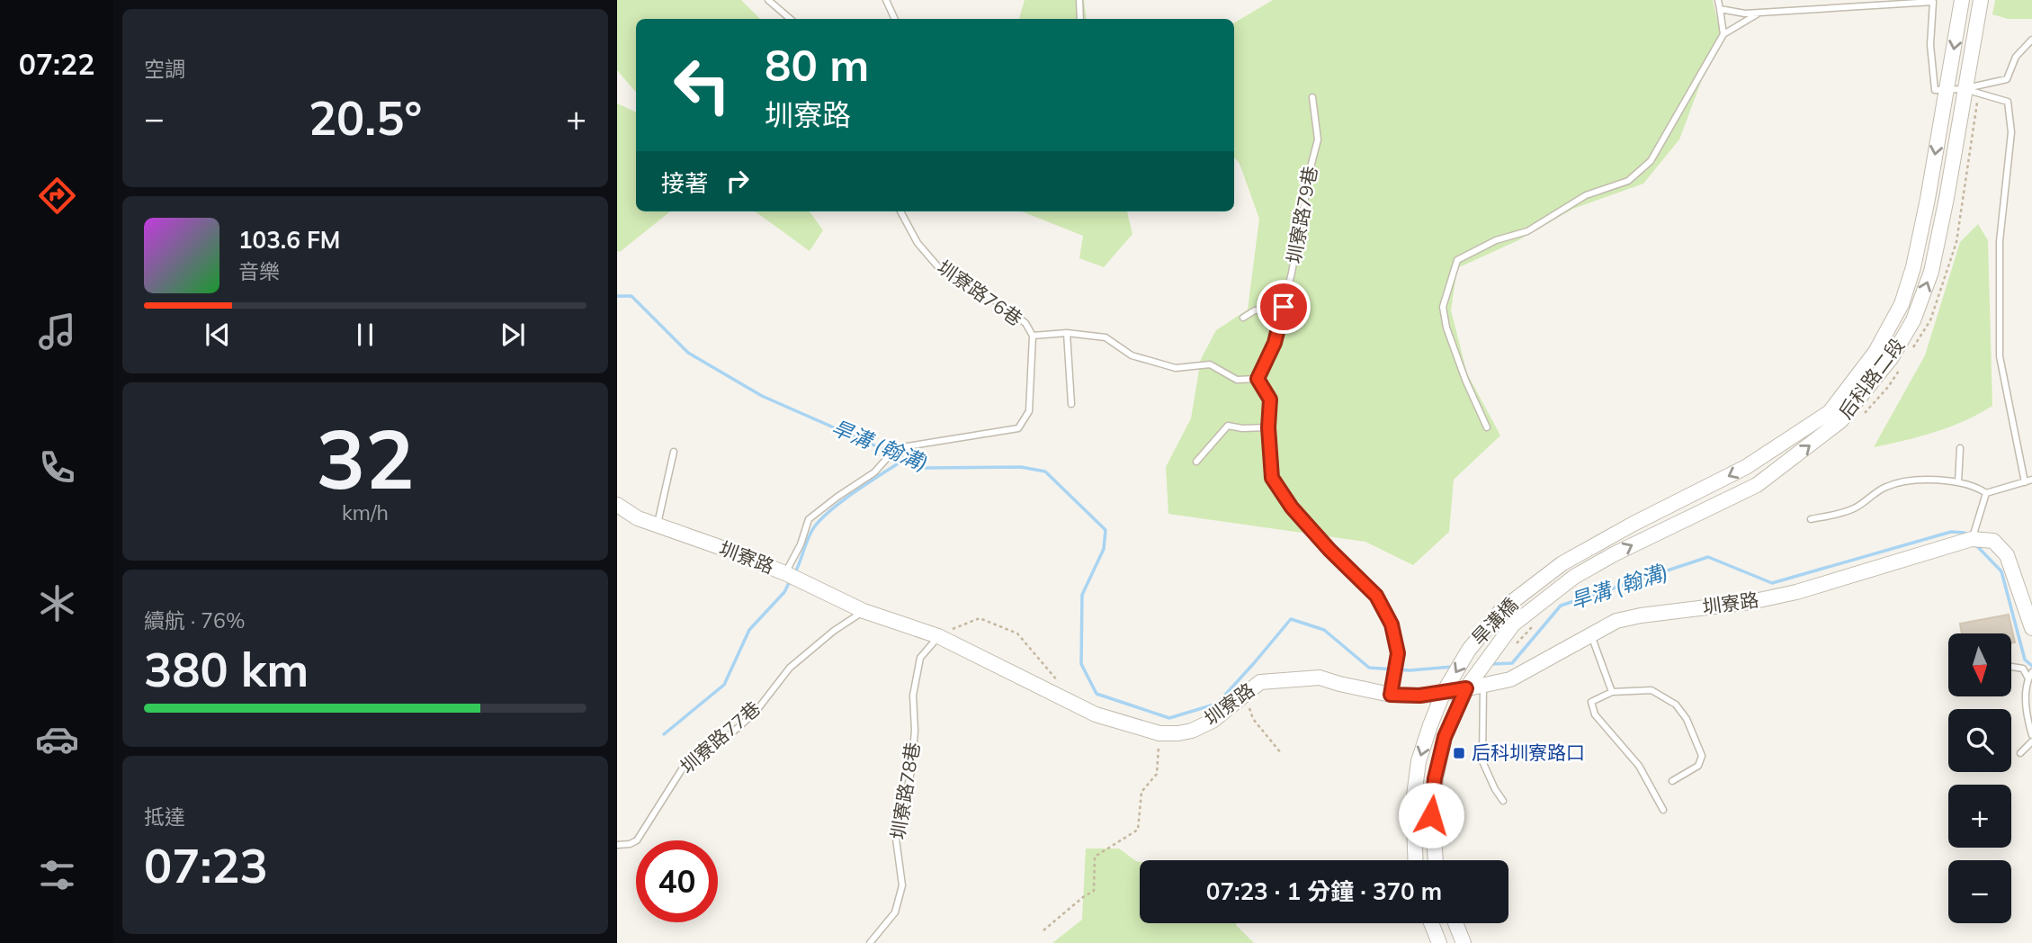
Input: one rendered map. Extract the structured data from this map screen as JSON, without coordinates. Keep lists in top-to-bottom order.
{
  "streets": {
    "street": ["后科路二段", "圳寮路", "旱溝橋"],
    "lane": [
      "圳寮路79巷",
      "圳寮路76巷",
      "圳寮路77巷",
      "圳寮路78巷"
    ]
  },
  "crossings": [
    ["圳寮路76巷", "圳寮路"],
    ["后科路二段", "旱溝橋"],
    ["圳寮路", "旱溝橋"],
    ["圳寮路", "圳寮路77巷"],
    ["圳寮路", "圳寮路78巷"]
  ],
  "water": ["旱溝 (翰溝)"],
  "places": {
    "transit": ["后科圳寮路口"]
  },
  "north": "bottom",
  "page": {
    "tabs": "07:22",
    "tile": [
      "空調",
      ["32", "km/h"],
      ["續航 · 76%", "380 km"],
      ["抵達", "07:23"]
    ],
    "turn": ["80 m", "圳寮路"],
    "heat": ["−", "20.5°", "+"],
    "then": "接著",
    "song": ["103.6 FM", "音樂"],
    "map_buttons": ["+", "−"],
    "limit": "40",
    "trip": "07:23 · 1 分鐘 · 370 m"
  }
}
